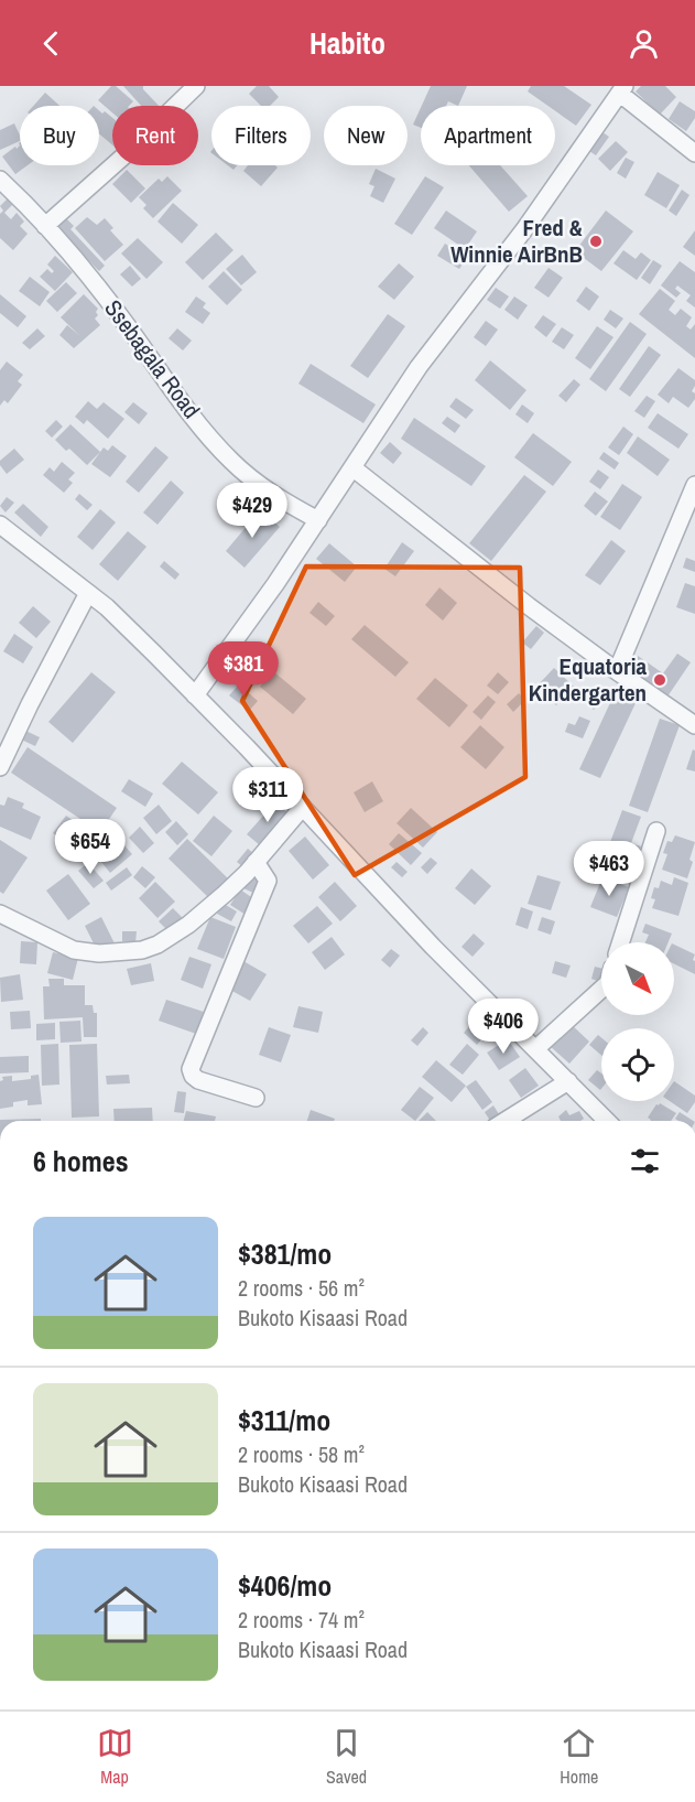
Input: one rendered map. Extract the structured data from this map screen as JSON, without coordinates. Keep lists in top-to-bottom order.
{
  "streets": {
    "street": ["Ssebagala Road"]
  },
  "places": ["Fred & Winnie AirBnB", "Equatoria Kindergarten"],
  "north": "bottom right",
  "page": {
    "header": "Habito",
    "chip": [
      "Buy",
      "Rent",
      "Filters",
      "New",
      "Apartment"
    ],
    "price": [
      "$429",
      "$381",
      "$311",
      "$654",
      "$463",
      "$406"
    ],
    "heading": "6 homes",
    "list": [
      {
        "name": "$381/mo",
        "note": "2 rooms · 56 m² · Bukoto Kisaasi Road"
      },
      {
        "name": "$311/mo",
        "note": "2 rooms · 58 m² · Bukoto Kisaasi Road"
      },
      {
        "name": "$406/mo",
        "note": "2 rooms · 74 m² · Bukoto Kisaasi Road"
      }
    ],
    "tabs": ["Map", "Saved", "Home"]
  }
}
